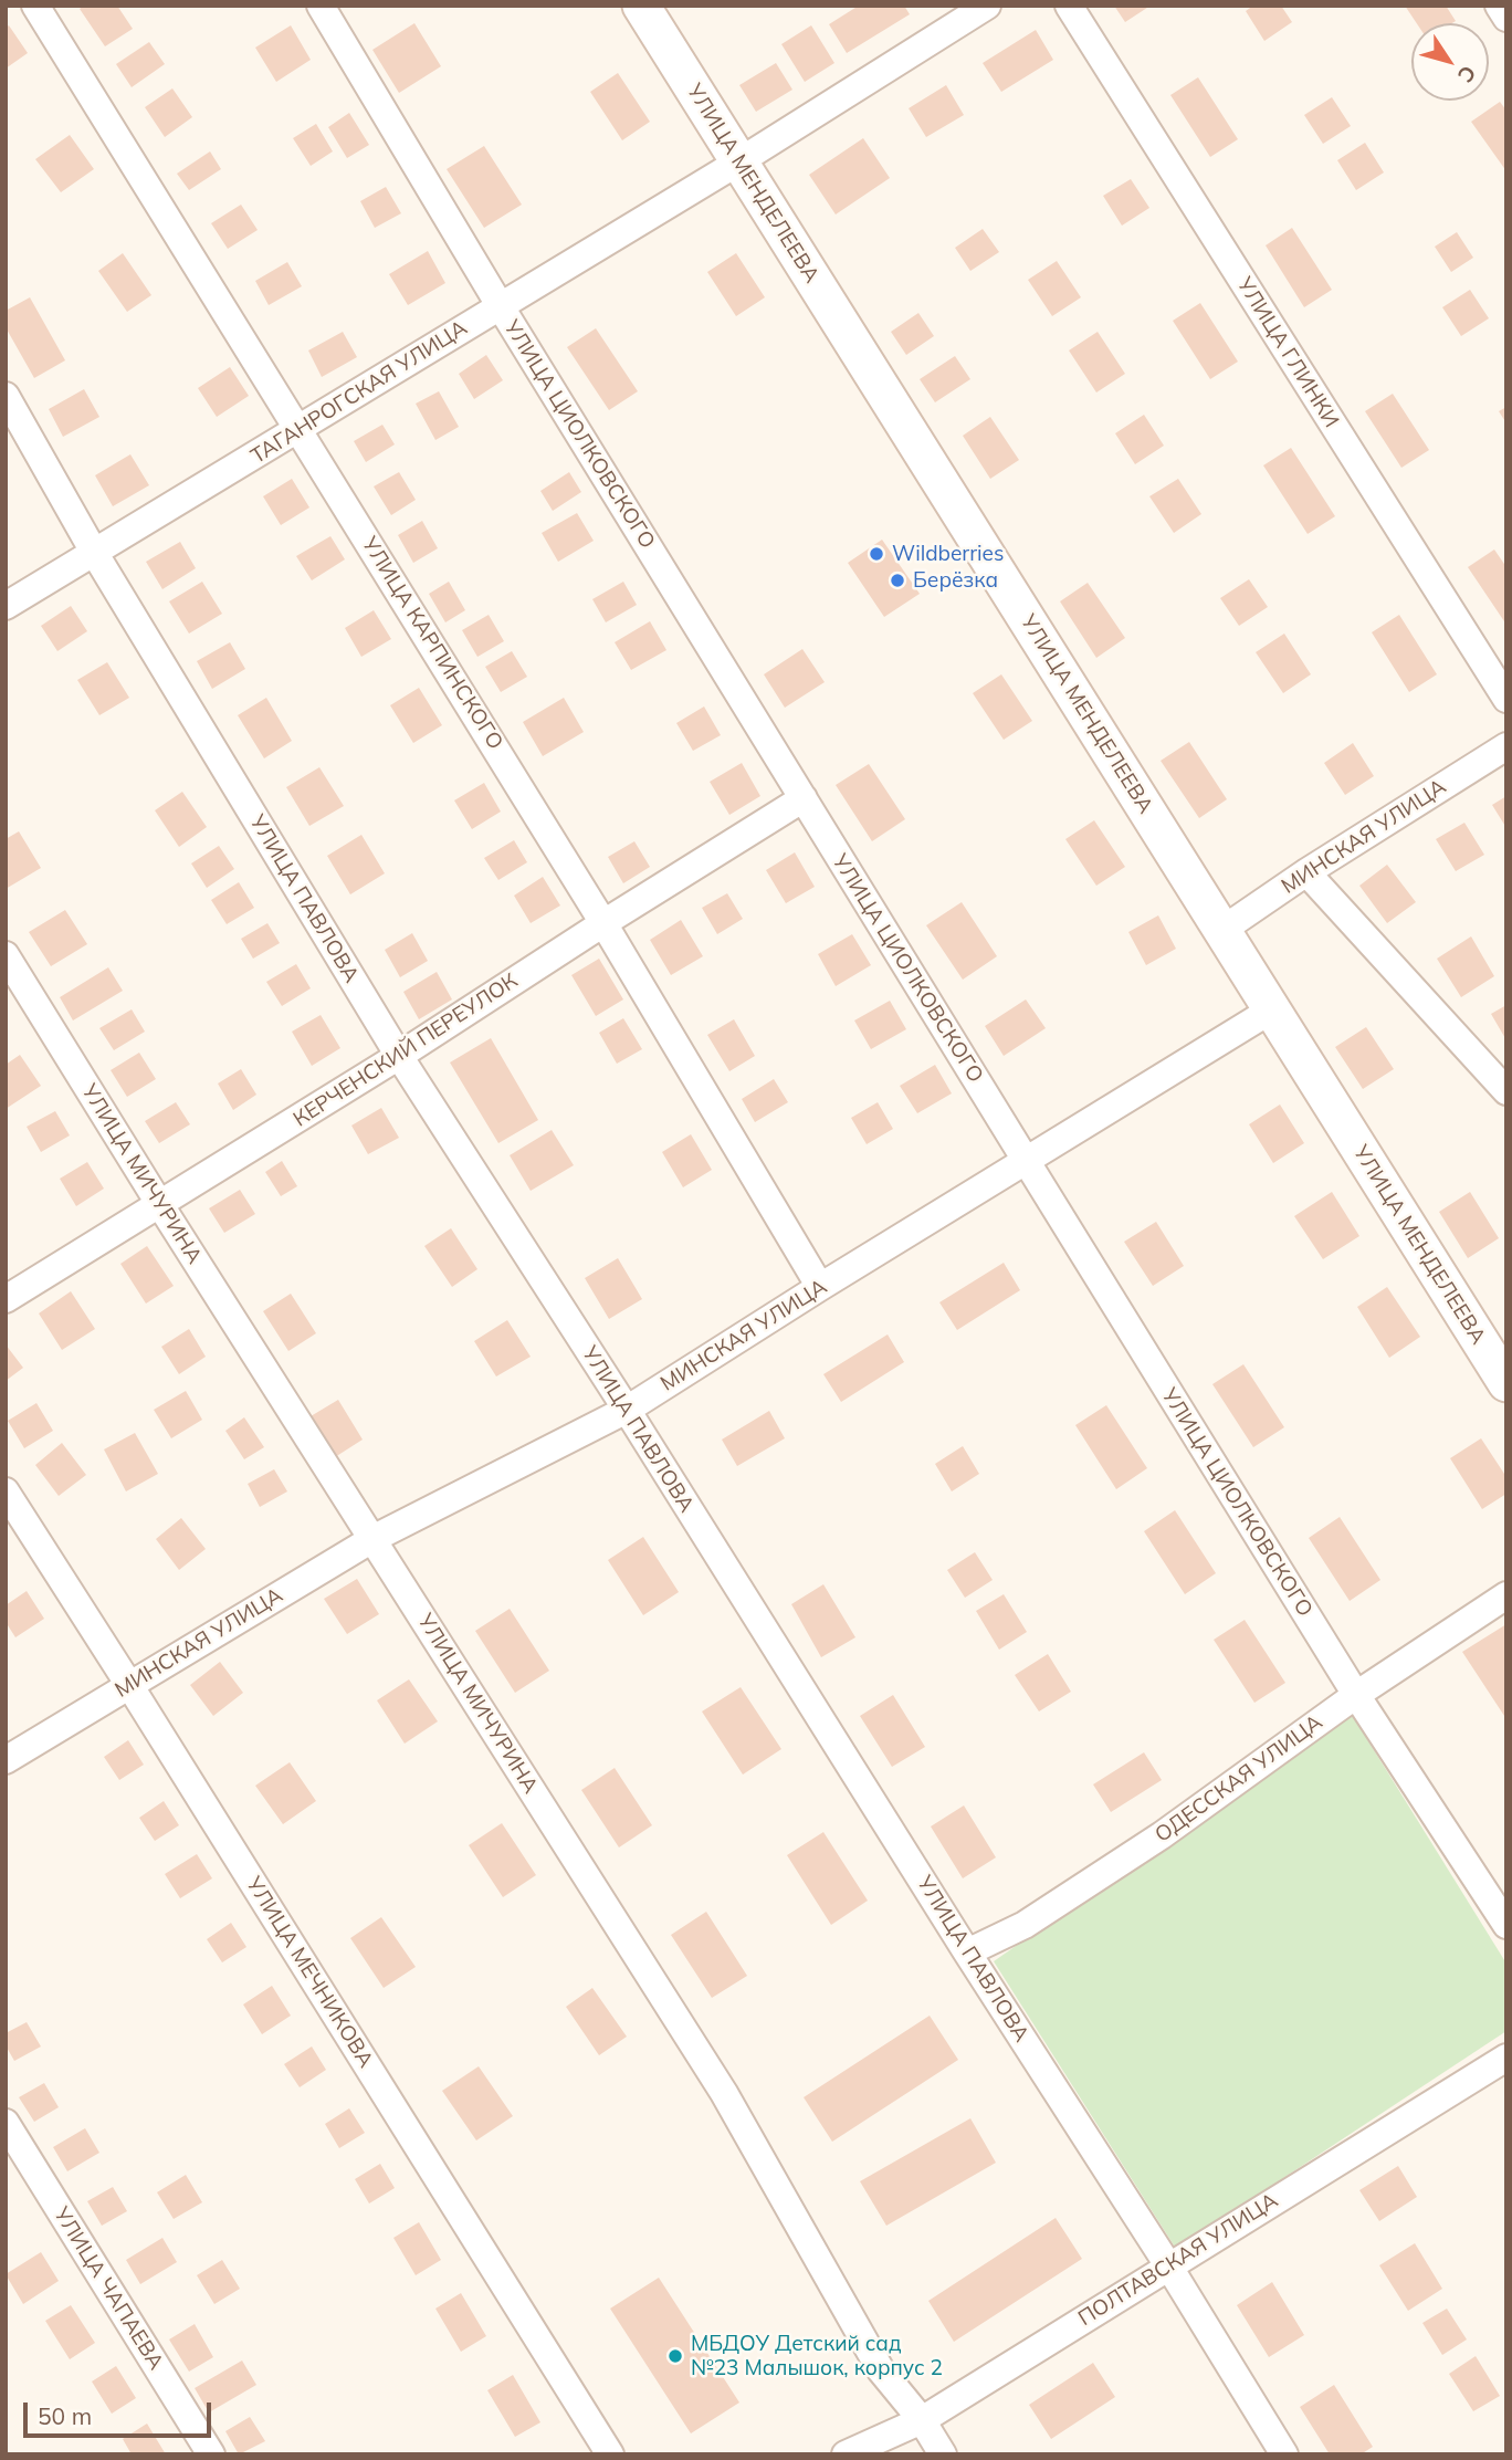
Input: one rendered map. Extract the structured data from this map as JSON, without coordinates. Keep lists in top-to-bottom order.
{
  "streets": {
    "street": [
      "УЛИЦА МЕНДЕЛЕЕВА",
      "УЛИЦА ГЛИНКИ",
      "ТАГАНРОГСКАЯ УЛИЦА",
      "УЛИЦА ЦИОЛКОВСКОГО",
      "УЛИЦА КАРПИНСКОГО",
      "МИНСКАЯ УЛИЦА",
      "УЛИЦА ПАВЛОВА",
      "КЕРЧЕНСКИЙ ПЕРЕУЛОК",
      "УЛИЦА МИЧУРИНА",
      "ОДЕССКАЯ УЛИЦА",
      "УЛИЦА МЕЧНИКОВА",
      "ПОЛТАВСКАЯ УЛИЦА",
      "УЛИЦА ЧАПАЕВА"
    ]
  },
  "crossings": [
    ["УЛИЦА МЕНДЕЛЕЕВА", "ТАГАНРОГСКАЯ УЛИЦА"],
    ["УЛИЦА МЕНДЕЛЕЕВА", "МИНСКАЯ УЛИЦА"],
    ["ТАГАНРОГСКАЯ УЛИЦА", "УЛИЦА ЦИОЛКОВСКОГО"],
    ["ТАГАНРОГСКАЯ УЛИЦА", "УЛИЦА КАРПИНСКОГО"],
    ["ТАГАНРОГСКАЯ УЛИЦА", "УЛИЦА ПАВЛОВА"],
    ["УЛИЦА ЦИОЛКОВСКОГО", "МИНСКАЯ УЛИЦА"],
    ["УЛИЦА ЦИОЛКОВСКОГО", "КЕРЧЕНСКИЙ ПЕРЕУЛОК"],
    ["УЛИЦА ЦИОЛКОВСКОГО", "ОДЕССКАЯ УЛИЦА"],
    ["УЛИЦА КАРПИНСКОГО", "МИНСКАЯ УЛИЦА"],
    ["УЛИЦА КАРПИНСКОГО", "КЕРЧЕНСКИЙ ПЕРЕУЛОК"],
    ["МИНСКАЯ УЛИЦА", "УЛИЦА ПАВЛОВА"],
    ["МИНСКАЯ УЛИЦА", "УЛИЦА МИЧУРИНА"],
    ["МИНСКАЯ УЛИЦА", "УЛИЦА МЕЧНИКОВА"],
    ["УЛИЦА ПАВЛОВА", "КЕРЧЕНСКИЙ ПЕРЕУЛОК"],
    ["УЛИЦА ПАВЛОВА", "ОДЕССКАЯ УЛИЦА"],
    ["УЛИЦА ПАВЛОВА", "ПОЛТАВСКАЯ УЛИЦА"],
    ["КЕРЧЕНСКИЙ ПЕРЕУЛОК", "УЛИЦА МИЧУРИНА"],
    ["УЛИЦА МИЧУРИНА", "ПОЛТАВСКАЯ УЛИЦА"]
  ],
  "places": ["Wildberries", "Берёзка", "МБДОУ Детский сад №23 Малышок, корпус 2"],
  "scale_bar": "50 m",
  "north": "bottom right"
}
